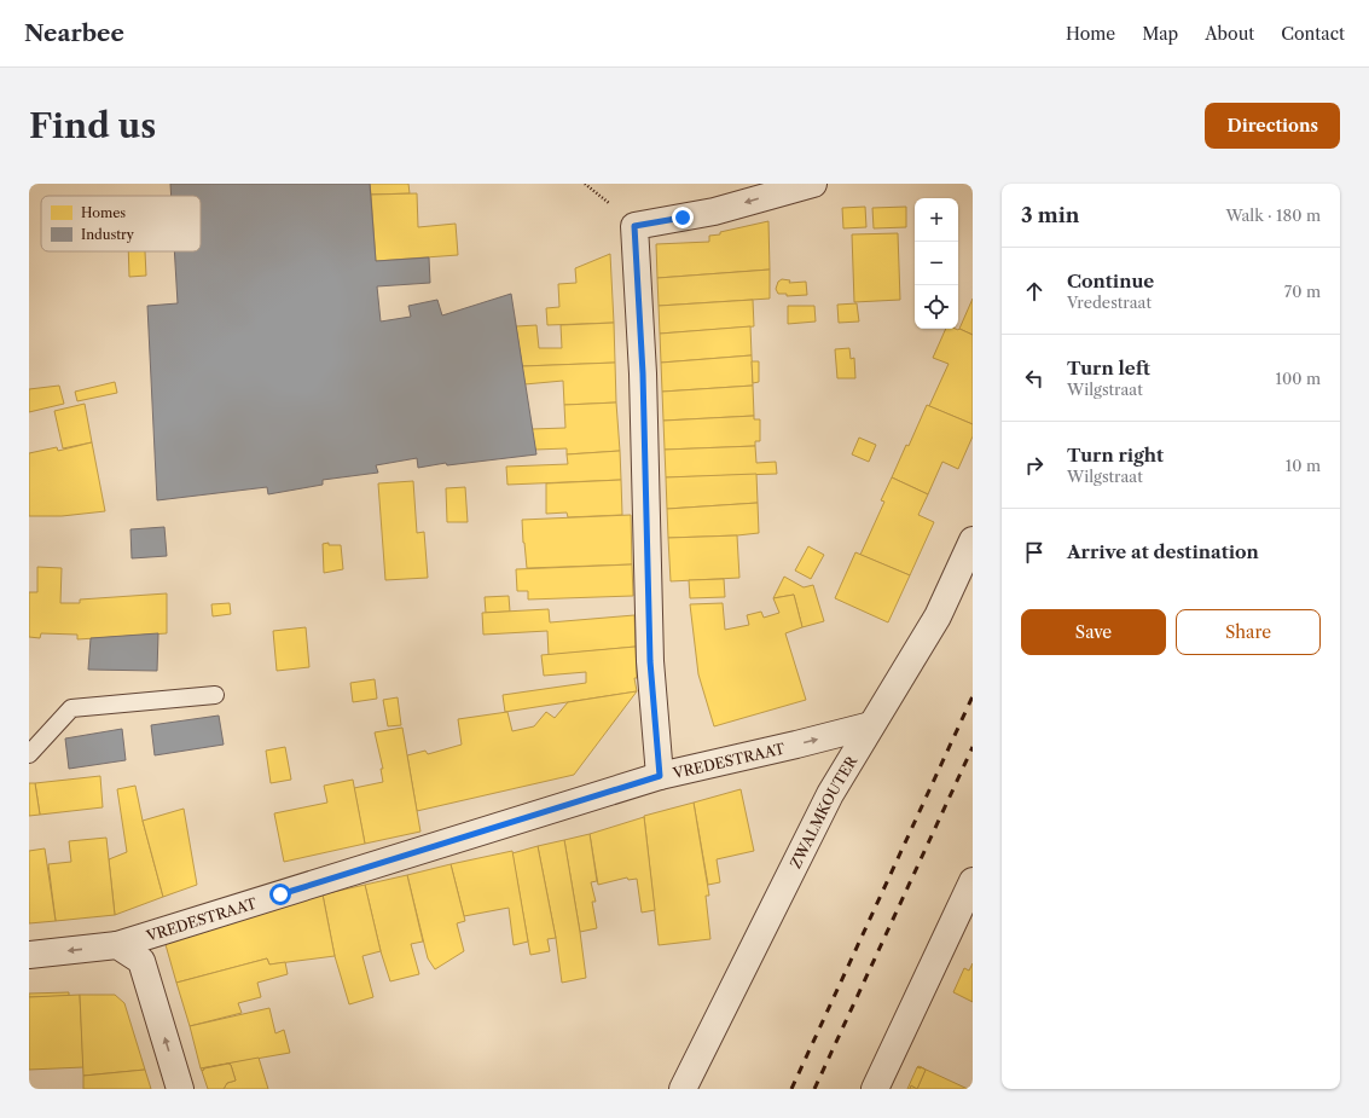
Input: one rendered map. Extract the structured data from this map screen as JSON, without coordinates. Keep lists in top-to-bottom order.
{
  "streets": {
    "street": ["VREDESTRAAT", "ZWALMKOUTER"]
  },
  "crossings": [
    ["VREDESTRAAT", "ZWALMKOUTER"]
  ],
  "legend": ["Homes", "Industry"],
  "page": {
    "header": "Nearbee",
    "nav": [
      "Home",
      "Map",
      "About",
      "Contact"
    ],
    "buttons": [
      "Directions",
      ["Save", "Share"]
    ],
    "title": "Find us",
    "heading": ["3 min", "Walk · 180 m"],
    "map_buttons": ["+", "−"],
    "list": [
      ["Continue", "Vredestraat", "70 m"],
      ["Turn left", "Wilgstraat", "100 m"],
      ["Turn right", "Wilgstraat", "10 m"],
      "Arrive at destination"
    ]
  }
}
